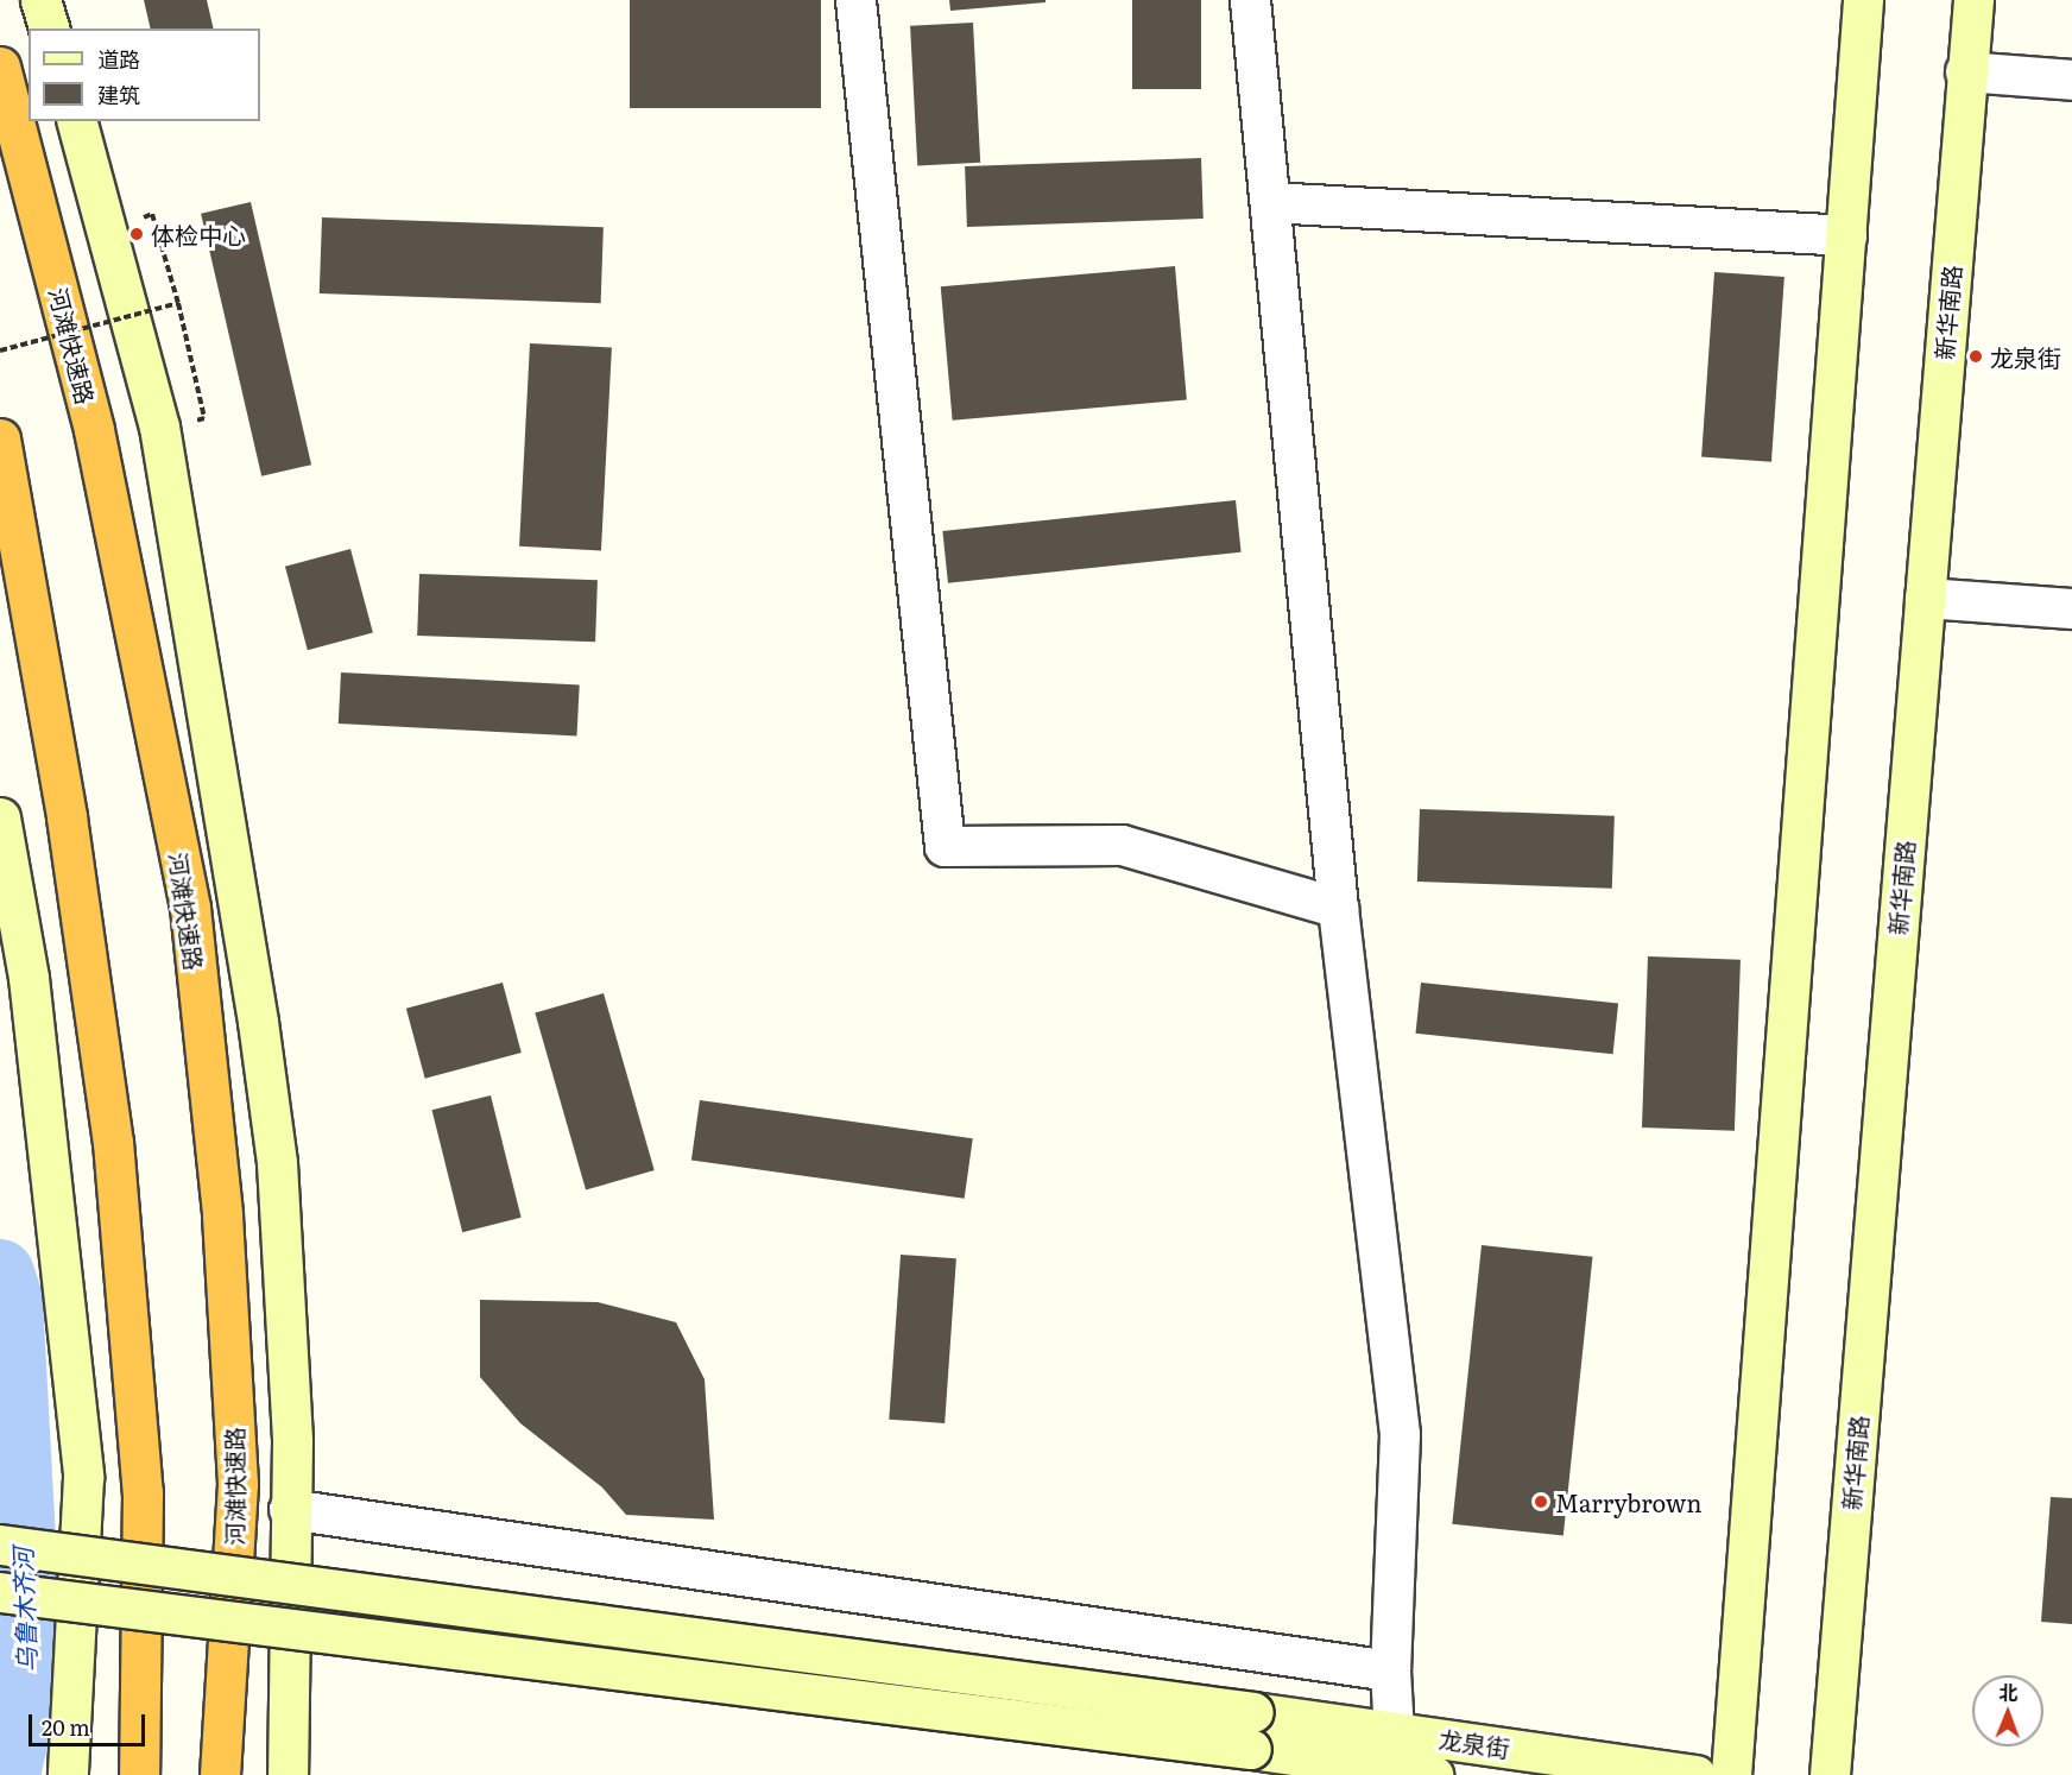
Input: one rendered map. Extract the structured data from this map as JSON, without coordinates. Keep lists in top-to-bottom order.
{
  "streets": {
    "highway": ["河滩快速路"],
    "street": ["新华南路", "龙泉街"]
  },
  "water": ["乌鲁木齐河"],
  "places": ["体检中心", "龙泉街", "Marrybrown"],
  "legend": ["道路", "建筑"],
  "scale_bar": "20 m",
  "north": "top"
}
